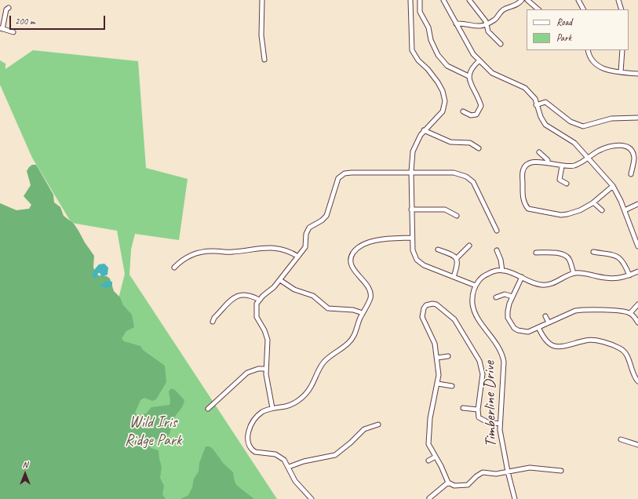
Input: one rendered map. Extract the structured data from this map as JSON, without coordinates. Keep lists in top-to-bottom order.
{
  "streets": {
    "street": ["Timberline Drive"]
  },
  "parks": ["Wild Iris Ridge Park"],
  "legend": ["Road", "Park"],
  "scale_bar": "200 m",
  "north": "top"
}
